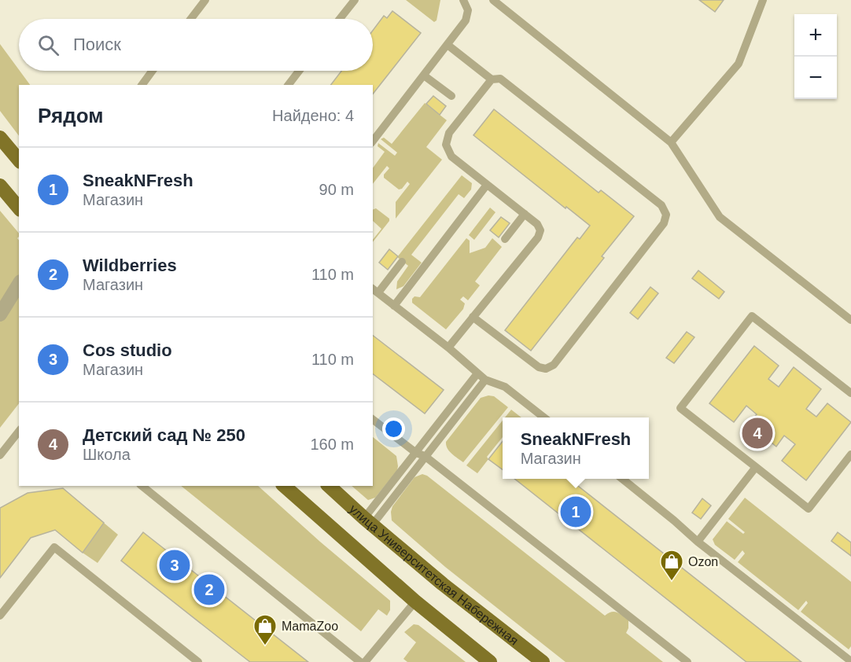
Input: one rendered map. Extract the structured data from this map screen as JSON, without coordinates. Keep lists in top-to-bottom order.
{
  "streets": {
    "main road": ["улица Университетская Набережная"]
  },
  "places": {
    "shop": ["Ozon", "MamaZoo"]
  },
  "page": {
    "map_buttons": ["+", "−"],
    "search": "Поиск",
    "heading": ["Рядом", "Найдено: 4"],
    "list": [
      {
        "mark": "1",
        "name": "SneakNFresh",
        "note": "Магазин",
        "value": "90 m"
      },
      {
        "mark": "2",
        "name": "Wildberries",
        "note": "Магазин",
        "value": "110 m"
      },
      {
        "mark": "3",
        "name": "Cos studio",
        "note": "Магазин",
        "value": "110 m"
      },
      {
        "mark": "4",
        "name": "Детский сад № 250",
        "note": "Школа",
        "value": "160 m"
      }
    ],
    "pins": [
      "4",
      "1",
      "3",
      "2"
    ],
    "popup": ["SneakNFresh", "Магазин"]
  }
}
